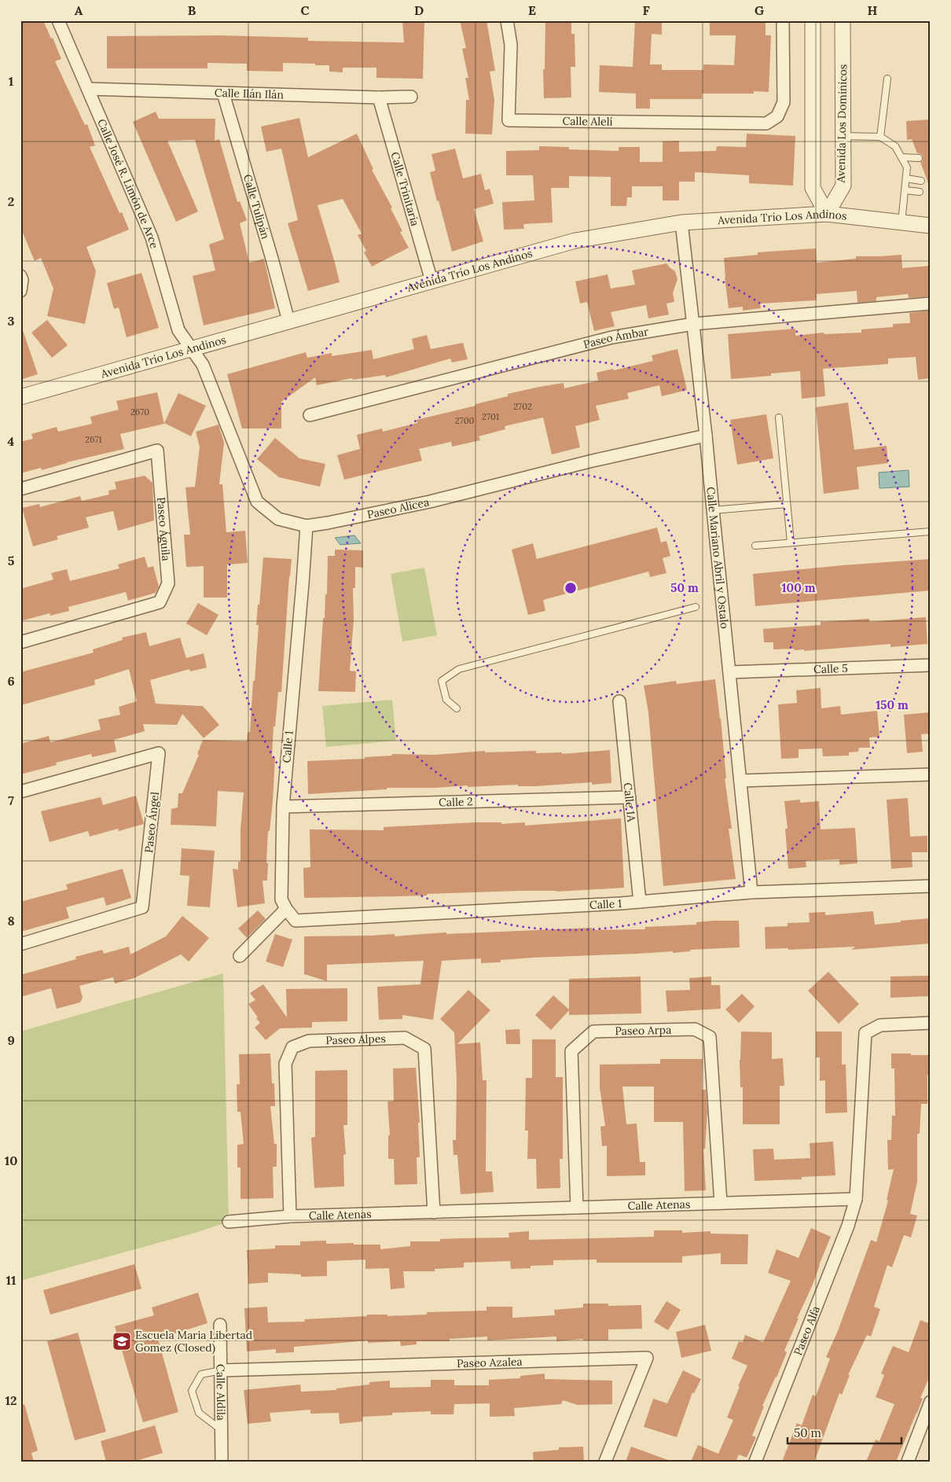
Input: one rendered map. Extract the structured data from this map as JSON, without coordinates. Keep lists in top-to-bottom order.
{
  "streets": {
    "street": [
      "Calle Ilán Ilán",
      "Calle Alelí",
      "Avenida Los Dominicos",
      "Calle José R. Limón de Arce",
      "Calle Trinitaria",
      "Calle Tulipán",
      "Avenida Trío Los Andinos",
      "Paseo Ámbar",
      "Paseo Alicea",
      "Paseo Águila",
      "Calle Mariano Abril y Ostalo",
      "Calle 5",
      "Calle 1",
      "Calle 1A",
      "Calle 2",
      "Paseo Ángel",
      "Paseo Arpa",
      "Paseo Alpes",
      "Calle Atenas",
      "Paseo Alfa",
      "Paseo Azalea",
      "Calle Aldila"
    ]
  },
  "crossings": [
    ["Calle Ilán Ilán", "Calle José R. Limón de Arce"],
    ["Calle Ilán Ilán", "Calle Trinitaria"],
    ["Calle Ilán Ilán", "Calle Tulipán"],
    ["Avenida Los Dominicos", "Avenida Trío Los Andinos"],
    ["Calle José R. Limón de Arce", "Avenida Trío Los Andinos"],
    ["Calle José R. Limón de Arce", "Paseo Alicea"],
    ["Calle Trinitaria", "Avenida Trío Los Andinos"],
    ["Calle Tulipán", "Avenida Trío Los Andinos"],
    ["Avenida Trío Los Andinos", "Paseo Alicea"],
    ["Avenida Trío Los Andinos", "Calle Mariano Abril y Ostalo"],
    ["Paseo Ámbar", "Calle Mariano Abril y Ostalo"],
    ["Paseo Alicea", "Calle Mariano Abril y Ostalo"],
    ["Paseo Alicea", "Calle 1"],
    ["Calle Mariano Abril y Ostalo", "Calle 5"],
    ["Calle Mariano Abril y Ostalo", "Calle 1"],
    ["Calle 1", "Calle 1A"],
    ["Calle 1", "Calle 2"],
    ["Calle 1A", "Calle 2"],
    ["Paseo Arpa", "Calle Atenas"],
    ["Paseo Alpes", "Calle Atenas"],
    ["Calle Atenas", "Paseo Alfa"],
    ["Paseo Azalea", "Calle Aldila"]
  ],
  "places": {
    "school or university": ["Escuela Maria Libertad Gomez (Closed)"]
  },
  "house_numbers": [
    "2702",
    "2670",
    "2701",
    "2700",
    "2671"
  ],
  "scale_bar": "50 m",
  "grid": {
    "columns": [
      "A",
      "B",
      "C",
      "D",
      "E",
      "F",
      "G",
      "H"
    ],
    "rows": [
      "1",
      "2",
      "3",
      "4",
      "5",
      "6",
      "7",
      "8",
      "9",
      "10",
      "11",
      "12"
    ]
  },
  "rings": ["50 m", "100 m", "150 m"]
}
